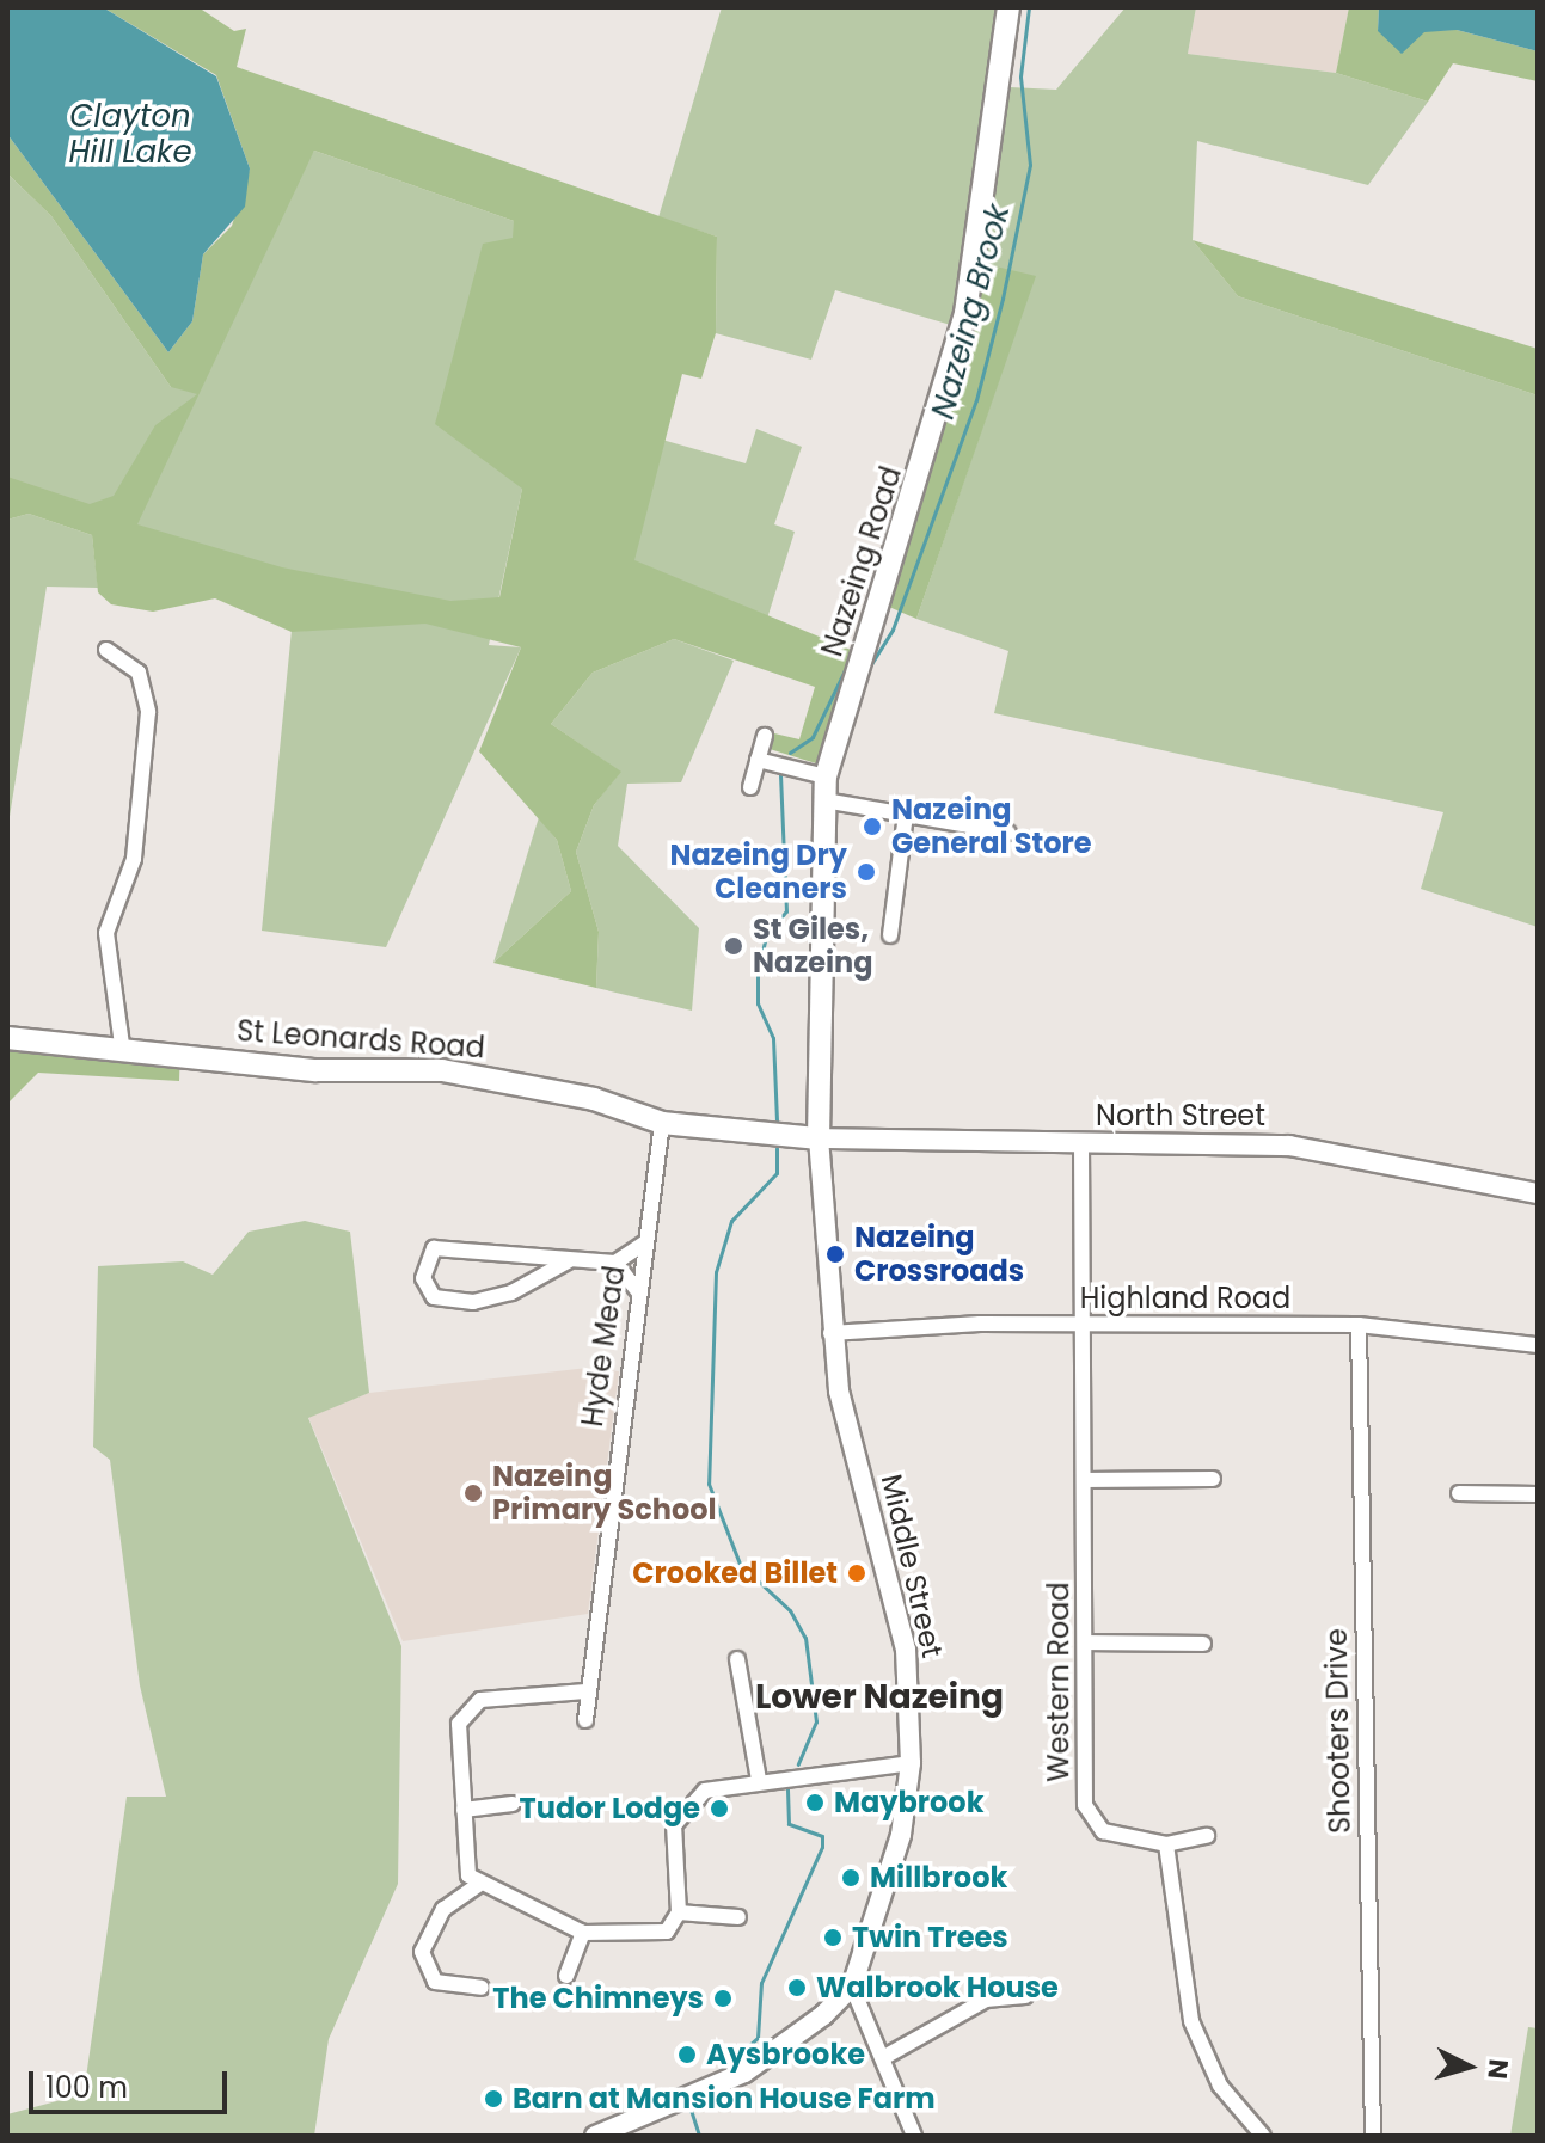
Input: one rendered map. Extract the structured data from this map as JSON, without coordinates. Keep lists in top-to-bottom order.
{
  "streets": {
    "main road": ["Nazeing Road", "St Leonards Road"],
    "street": [
      "North Street",
      "Highland Road",
      "Hyde Mead",
      "Middle Street",
      "Western Road",
      "Shooters Drive"
    ]
  },
  "crossings": [
    ["Nazeing Road", "St Leonards Road"],
    ["Nazeing Road", "North Street"],
    ["Nazeing Road", "Middle Street"],
    ["St Leonards Road", "North Street"],
    ["St Leonards Road", "Hyde Mead"],
    ["St Leonards Road", "Middle Street"],
    ["North Street", "Middle Street"],
    ["North Street", "Western Road"],
    ["Highland Road", "Middle Street"],
    ["Highland Road", "Western Road"],
    ["Highland Road", "Shooters Drive"]
  ],
  "districts": ["Lower Nazeing"],
  "water": ["Clayton Hill Lake", "Nazeing Brook"],
  "places": [
    "Nazeing General Store",
    "Nazeing Dry Cleaners",
    "St Giles, Nazeing",
    "Nazeing Crossroads",
    "Nazeing Primary School",
    "Crooked Billet",
    "Maybrook",
    "Tudor Lodge",
    "Millbrook",
    "Twin Trees",
    "Walbrook House",
    "The Chimneys",
    "Aysbrooke",
    "Barn at Mansion House Farm"
  ],
  "scale_bar": "100 m",
  "north": "right"
}
